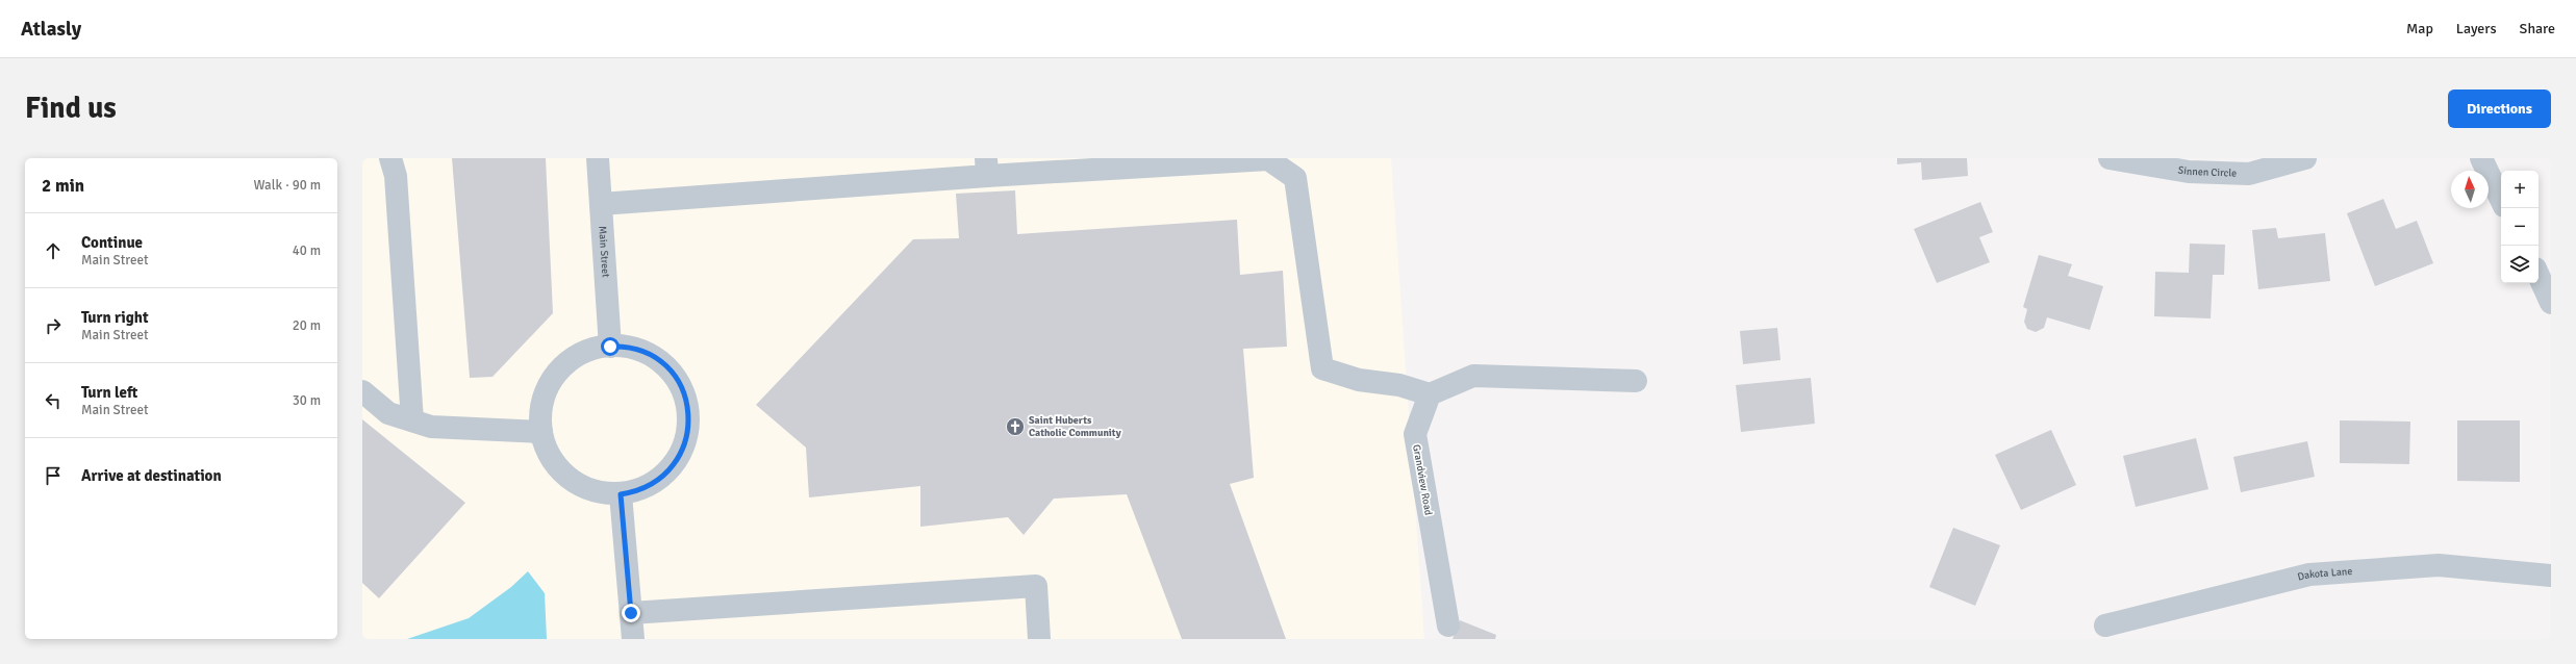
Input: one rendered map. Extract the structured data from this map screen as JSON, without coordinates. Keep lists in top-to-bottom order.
{
  "streets": {
    "street": [
      "Sinnen Circle",
      "Main Street",
      "Grandview Road",
      "Dakota Lane"
    ]
  },
  "places": {
    "church": ["Saint Huberts Catholic Community"]
  },
  "north": "top",
  "page": {
    "header": "Atlasly",
    "nav": ["Map", "Layers", "Share"],
    "buttons": "Directions",
    "title": "Find us",
    "heading": ["2 min", "Walk · 90 m"],
    "map_buttons": ["+", "−"],
    "list": [
      ["Continue", "Main Street", "40 m"],
      ["Turn right", "Main Street", "20 m"],
      ["Turn left", "Main Street", "30 m"],
      "Arrive at destination"
    ]
  }
}
